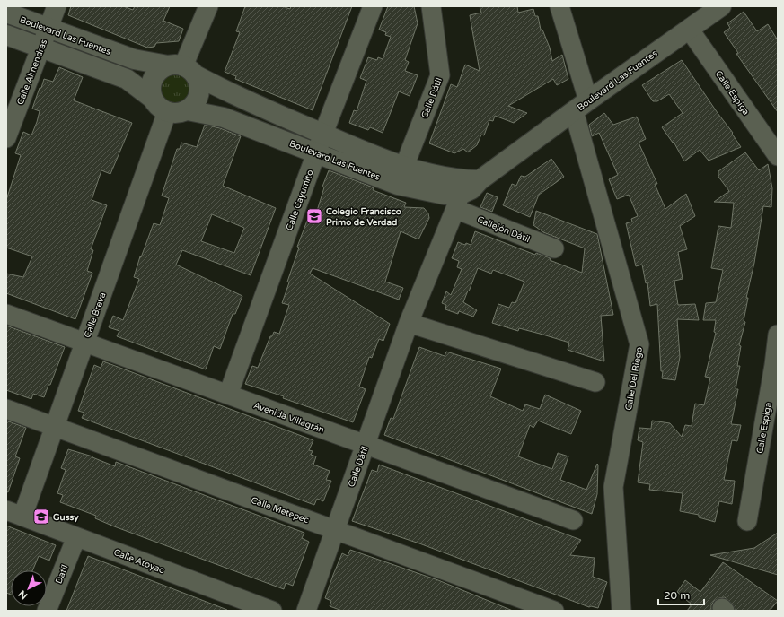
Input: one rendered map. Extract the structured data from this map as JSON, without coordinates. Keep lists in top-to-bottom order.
{
  "streets": {
    "street": [
      "Boulevard Las Fuentes",
      "Calle Almendras",
      "Calle Espiga",
      "Calle Dátil",
      "Calle Cayumito",
      "Callejón Dátil",
      "Calle Breva",
      "Calle Del Riego",
      "Avenida Villagrán",
      "Calle Metepec",
      "Calle Atoyac",
      "Datíl"
    ]
  },
  "crossings": [
    ["Boulevard Las Fuentes", "Calle Almendras"],
    ["Boulevard Las Fuentes", "Calle Espiga"],
    ["Boulevard Las Fuentes", "Calle Dátil"],
    ["Boulevard Las Fuentes", "Calle Cayumito"],
    ["Boulevard Las Fuentes", "Callejón Dátil"],
    ["Boulevard Las Fuentes", "Calle Breva"],
    ["Boulevard Las Fuentes", "Calle Del Riego"],
    ["Calle Dátil", "Callejón Dátil"],
    ["Calle Dátil", "Avenida Villagrán"],
    ["Calle Dátil", "Calle Metepec"],
    ["Calle Cayumito", "Avenida Villagrán"],
    ["Calle Breva", "Avenida Villagrán"],
    ["Calle Breva", "Calle Metepec"],
    ["Calle Breva", "Calle Atoyac"],
    ["Calle Atoyac", "Datíl"]
  ],
  "places": {
    "school or university": ["Colegio Francisco Primo de Verdad", "Gussy"]
  },
  "scale_bar": "20 m",
  "north": "bottom left"
}
